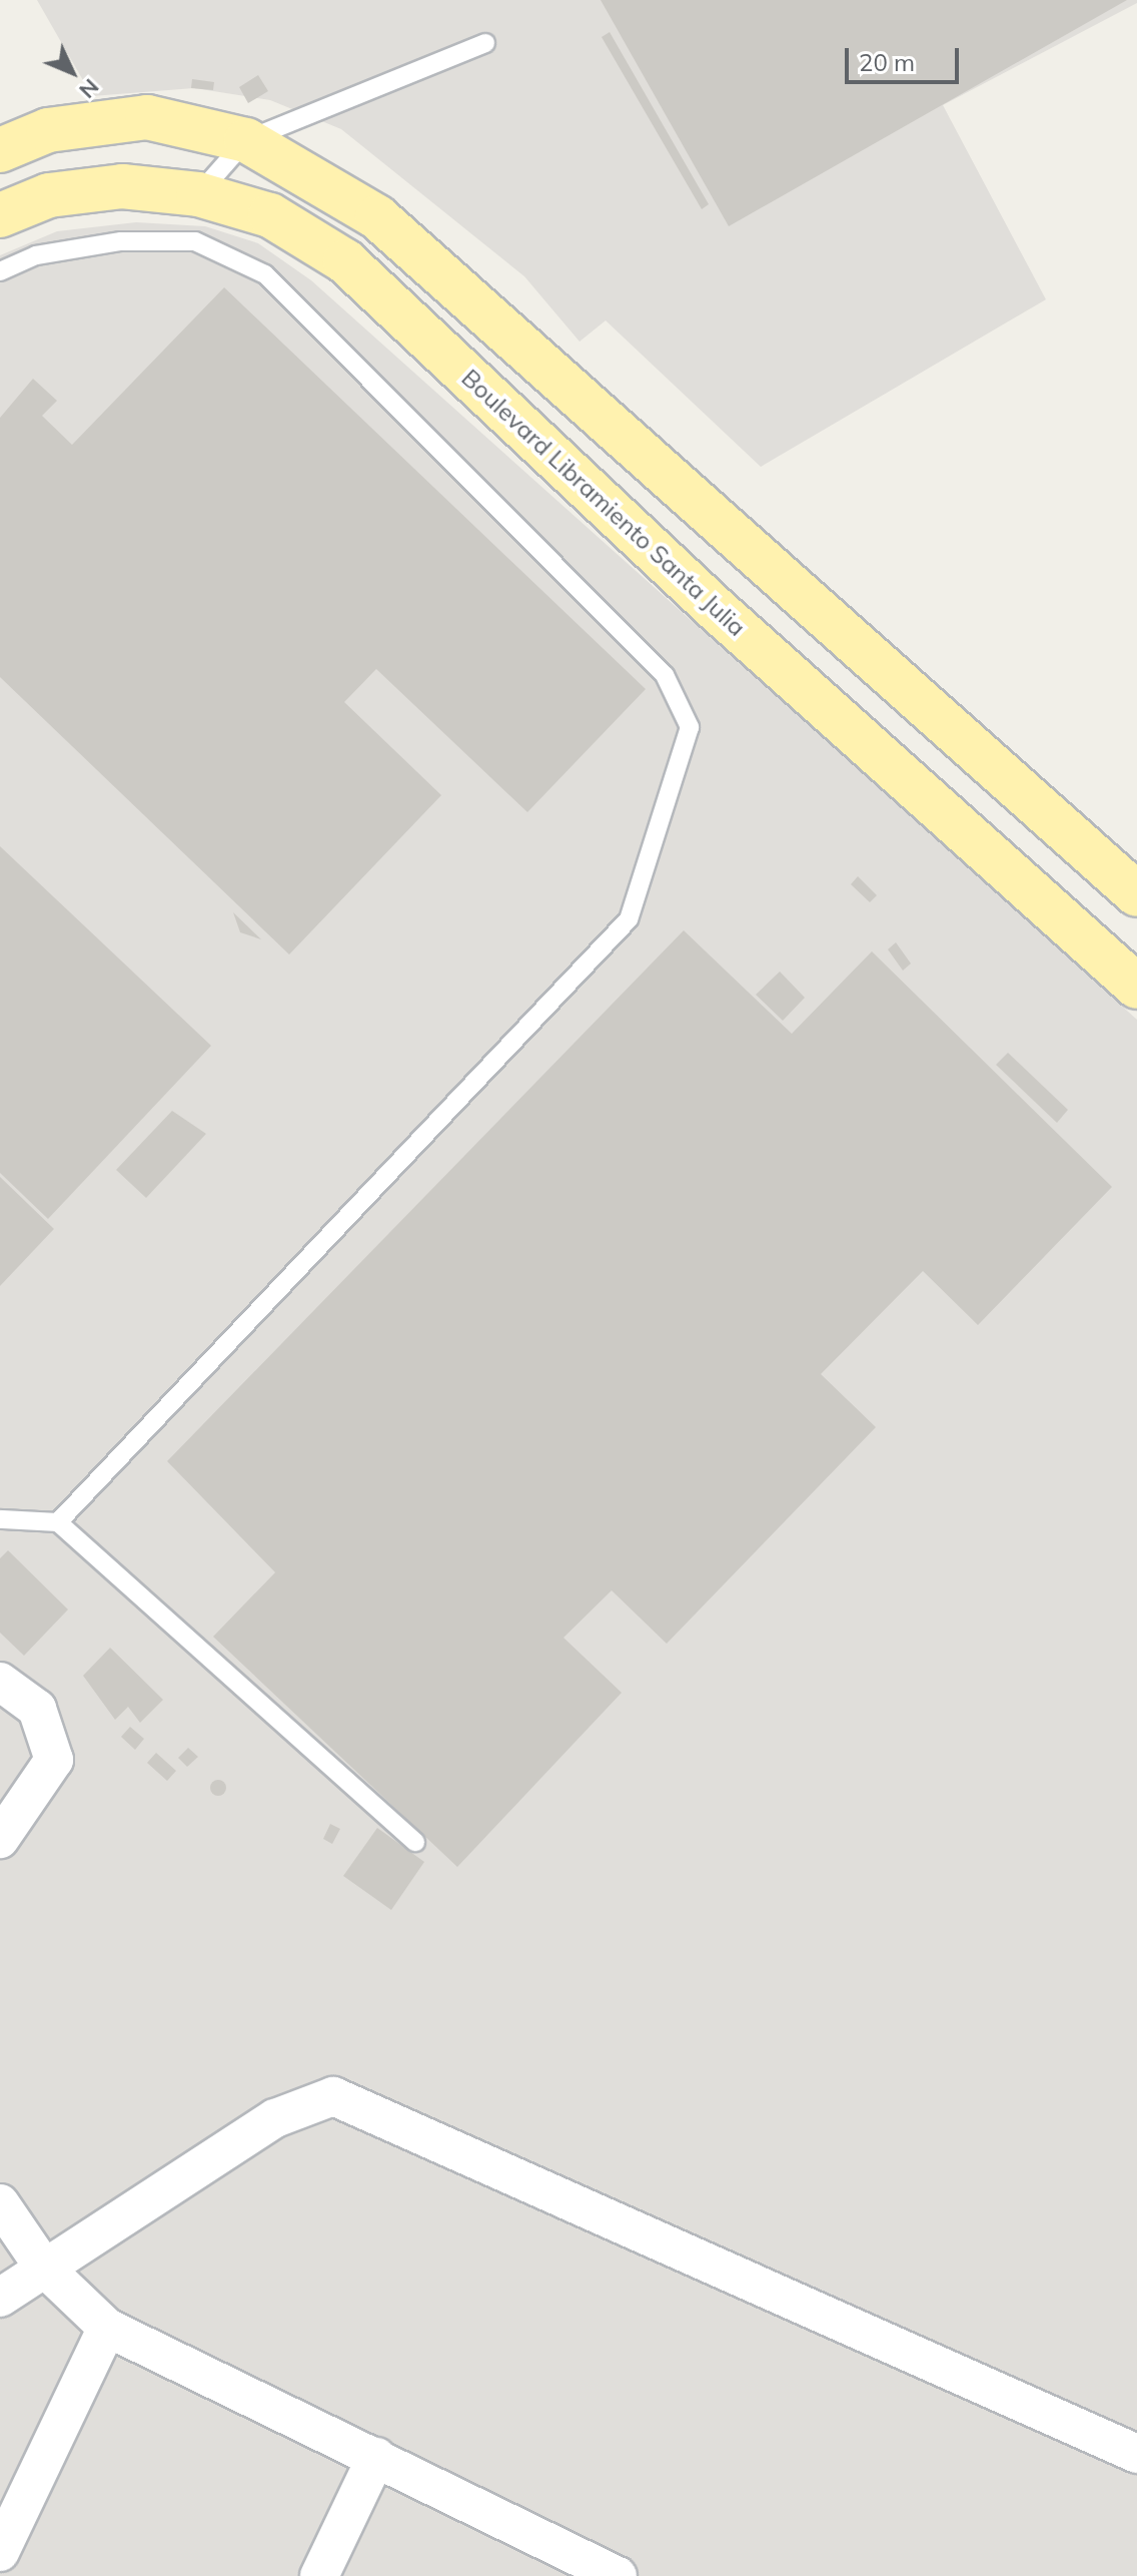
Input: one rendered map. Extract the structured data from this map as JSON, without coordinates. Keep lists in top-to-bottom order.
{
  "streets": {
    "main road": ["Boulevard Libramiento Santa Julia"]
  },
  "scale_bar": "20 m",
  "north": "bottom right"
}
